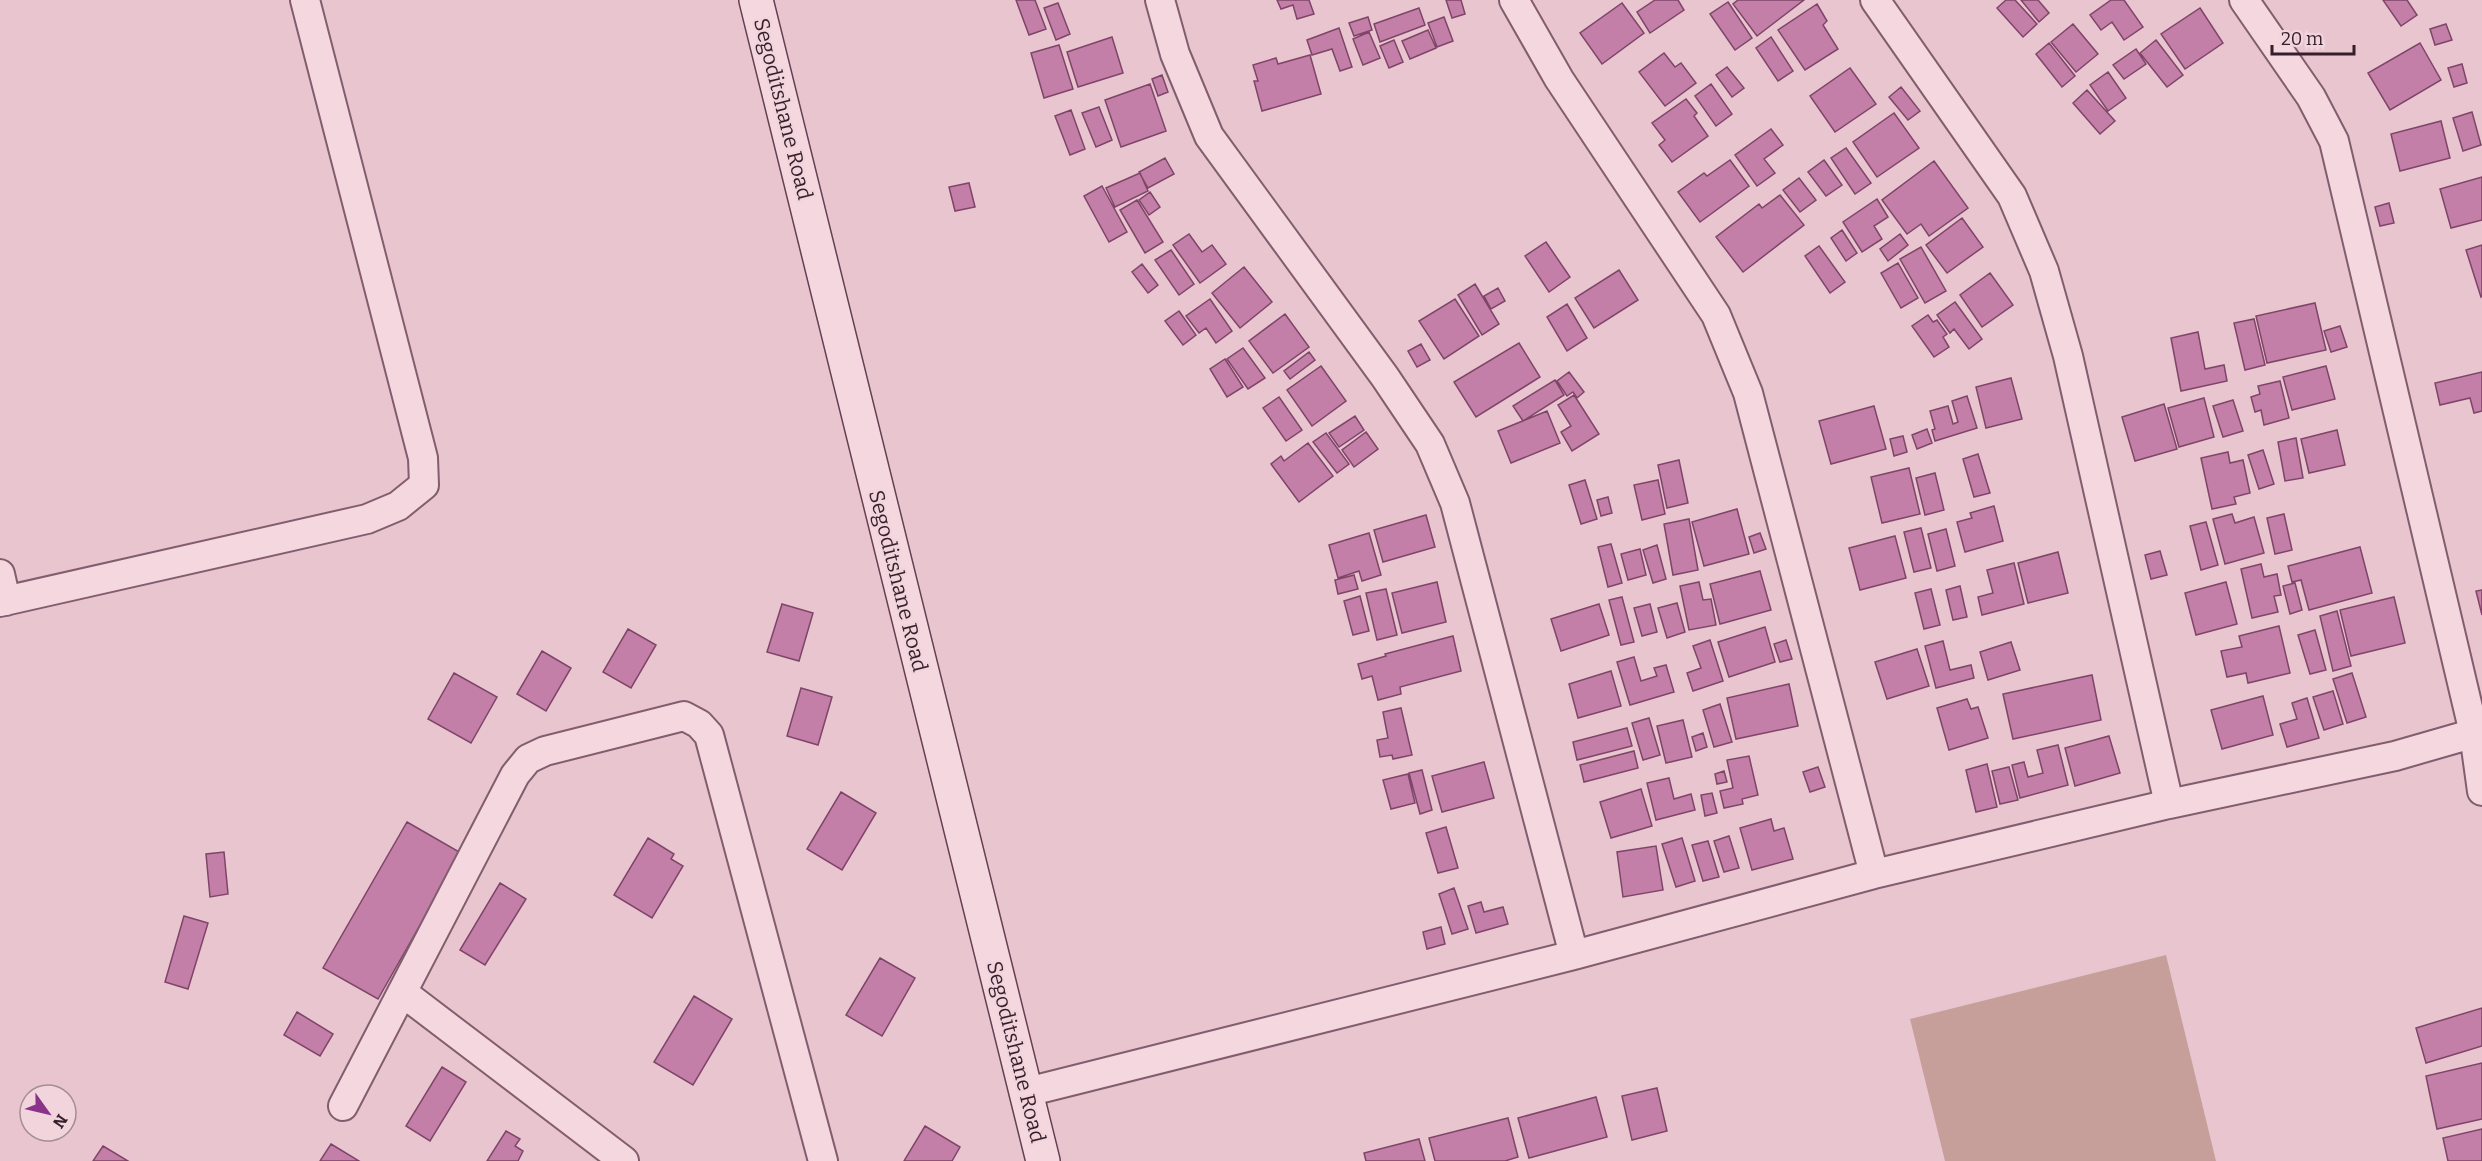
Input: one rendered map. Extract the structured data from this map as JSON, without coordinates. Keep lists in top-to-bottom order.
{
  "streets": {
    "street": ["Segoditshane Road"]
  },
  "scale_bar": "20 m",
  "north": "bottom right"
}
